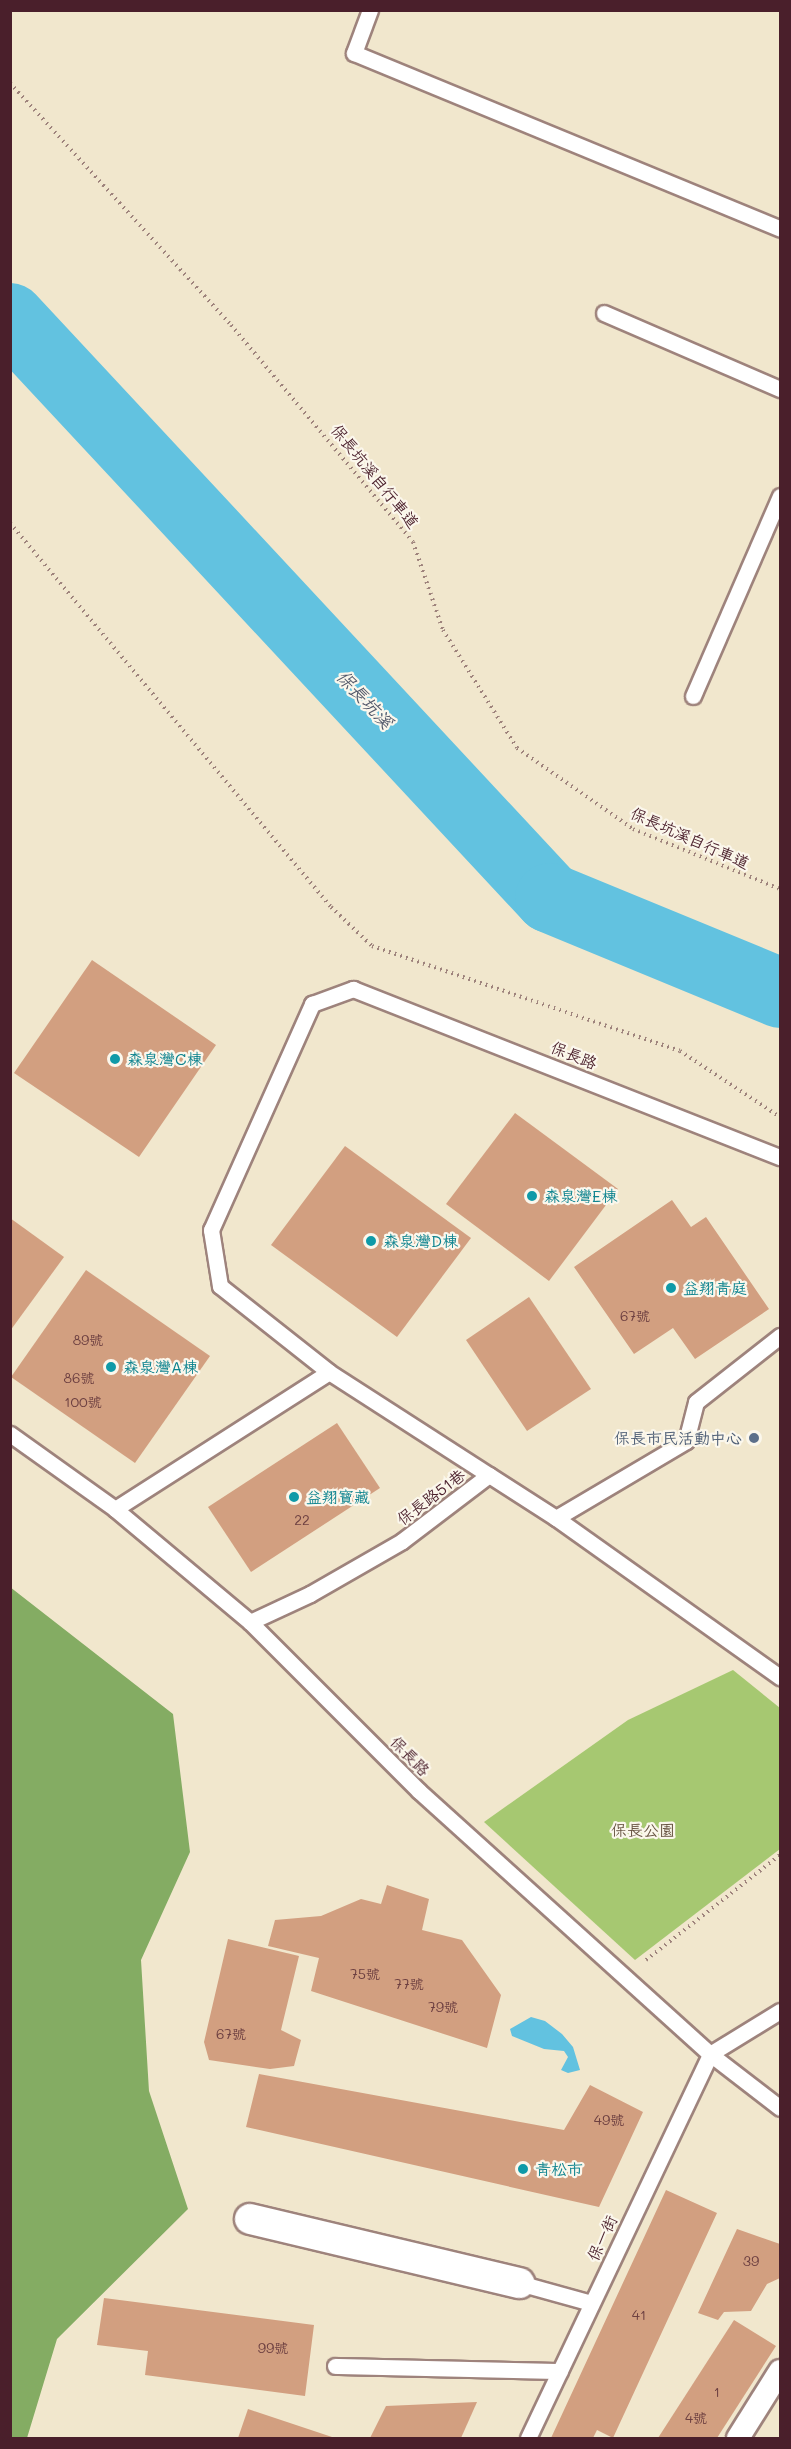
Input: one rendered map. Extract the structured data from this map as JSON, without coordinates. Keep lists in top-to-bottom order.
{
  "streets": {
    "lane": ["保長路", "保長路51巷", "保一街"],
    "path": ["保長坑溪自行車道"]
  },
  "crossings": [
    ["保長路", "保長路51巷"],
    ["保長路", "保一街"]
  ],
  "water": ["保長坑溪"],
  "parks": ["保長公園"],
  "places": [
    "森泉灣C棟",
    "森泉灣E棟",
    "森泉灣D棟",
    "益翔青庭",
    "森泉灣A棟",
    "保長市民活動中心",
    "益翔寶藏",
    "青松市"
  ],
  "house_numbers": [
    "67號",
    "89號",
    "86號",
    "100號",
    "22",
    "75號",
    "77號",
    "79號",
    "67號",
    "49號",
    "39",
    "41",
    "99號",
    "1",
    "4號"
  ]
}
